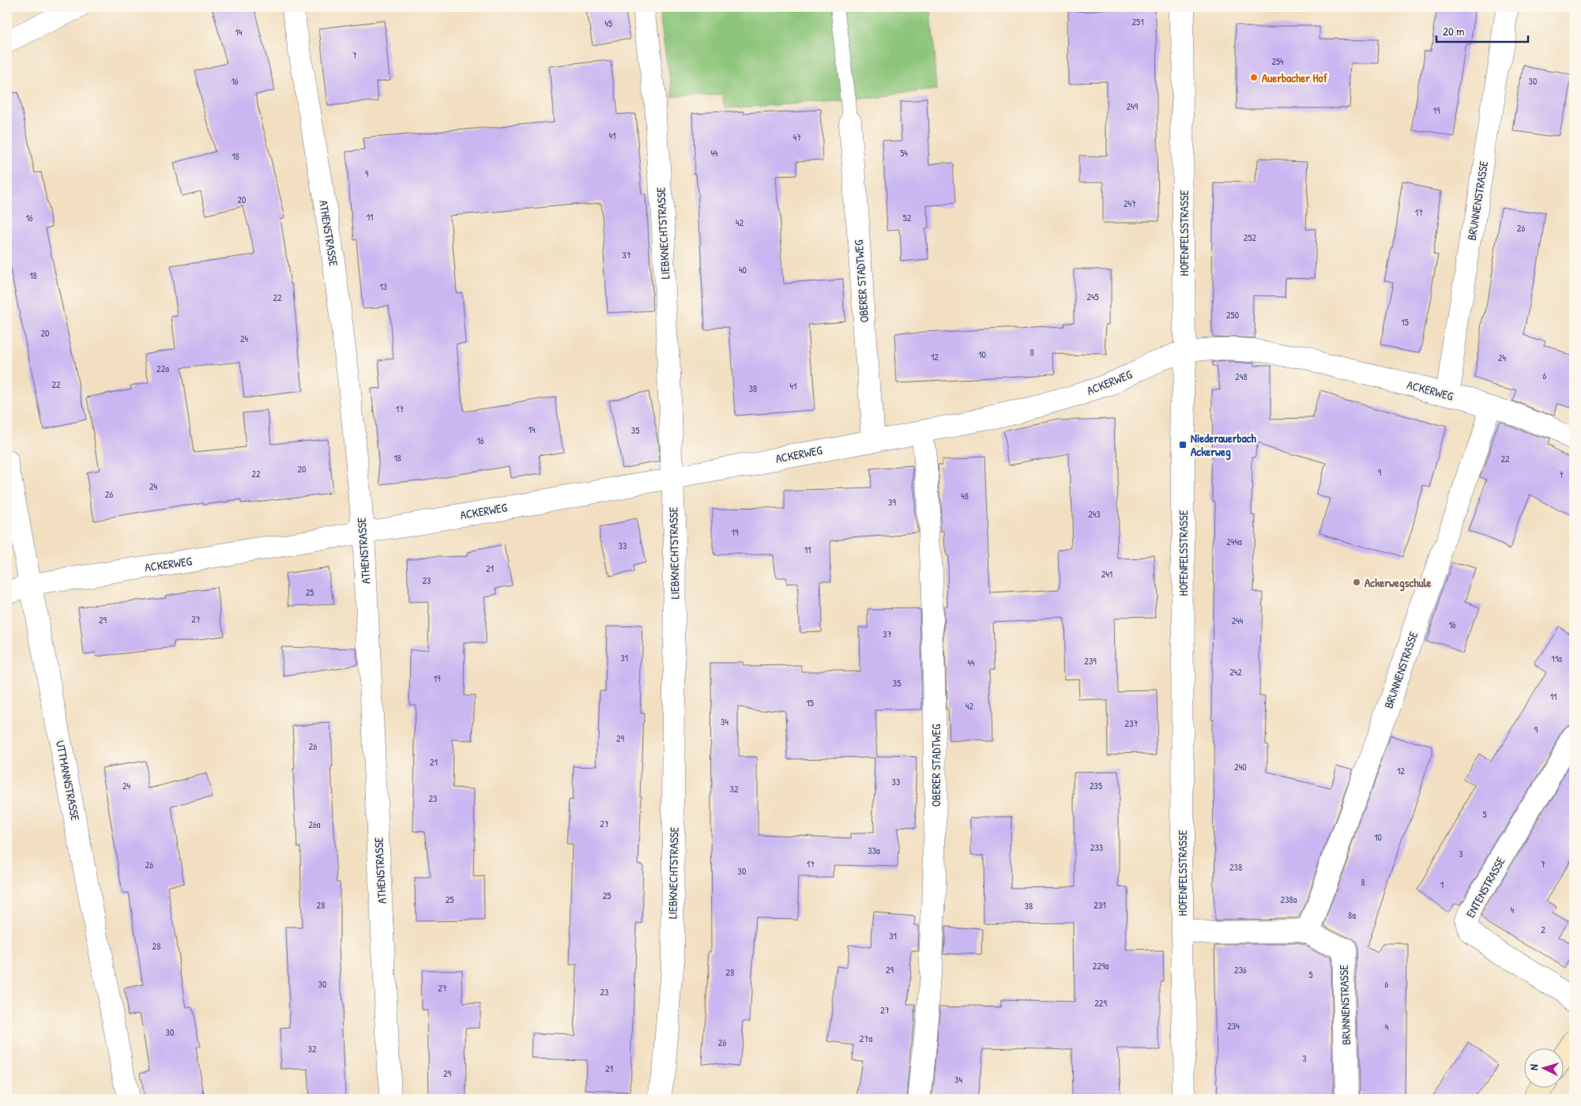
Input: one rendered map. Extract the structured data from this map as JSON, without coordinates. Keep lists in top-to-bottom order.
{
  "streets": {
    "street": [
      "BRUNNENSTRASSE",
      "ATHENSTRASSE",
      "LIEBKNECHTSTRASSE",
      "HOFENFELSSTRASSE",
      "OBERER STADTWEG",
      "ACKERWEG",
      "UTTMANNSTRASSE",
      "ENTENSTRASSE"
    ]
  },
  "crossings": [
    ["BRUNNENSTRASSE", "HOFENFELSSTRASSE"],
    ["BRUNNENSTRASSE", "ACKERWEG"],
    ["ATHENSTRASSE", "ACKERWEG"],
    ["LIEBKNECHTSTRASSE", "ACKERWEG"],
    ["HOFENFELSSTRASSE", "ACKERWEG"],
    ["OBERER STADTWEG", "ACKERWEG"],
    ["ACKERWEG", "UTTMANNSTRASSE"]
  ],
  "places": {
    "other": ["Auerbacher Hof", "Ackerwegschule"],
    "transit": ["Niederauerbach Ackerweg"]
  },
  "house_numbers": [
    "251",
    "45",
    "14",
    "7",
    "254",
    "16",
    "30",
    "249",
    "19",
    "41",
    "47",
    "44",
    "54",
    "18",
    "9",
    "20",
    "247",
    "17",
    "11",
    "16",
    "52",
    "42",
    "26",
    "252",
    "37",
    "40",
    "18",
    "13",
    "245",
    "22",
    "250",
    "15",
    "20",
    "24",
    "8",
    "10",
    "12",
    "24",
    "22a",
    "6",
    "248",
    "22",
    "41",
    "38",
    "17",
    "14",
    "35",
    "16",
    "18",
    "22",
    "20",
    "9",
    "22",
    "7",
    "24",
    "26",
    "48",
    "39",
    "243",
    "19",
    "244a",
    "33",
    "11",
    "21",
    "241",
    "23",
    "25",
    "27",
    "29",
    "244",
    "16",
    "37",
    "31",
    "11a",
    "239",
    "44",
    "242",
    "19",
    "35",
    "11",
    "15",
    "42",
    "34",
    "237",
    "9",
    "29",
    "26",
    "21",
    "240",
    "12",
    "33",
    "24",
    "235",
    "32",
    "23",
    "5",
    "27",
    "26a",
    "10",
    "233",
    "33a",
    "3",
    "17",
    "7",
    "26",
    "238",
    "30",
    "8",
    "1",
    "25",
    "25",
    "238a",
    "28",
    "231",
    "38",
    "4",
    "8a",
    "2",
    "31",
    "28",
    "229a",
    "29",
    "236",
    "28",
    "5",
    "30",
    "6",
    "27",
    "23",
    "229",
    "27",
    "234",
    "4",
    "30",
    "27a",
    "26",
    "32",
    "3",
    "21",
    "29",
    "34"
  ],
  "scale_bar": "20 m",
  "north": "left"
}
